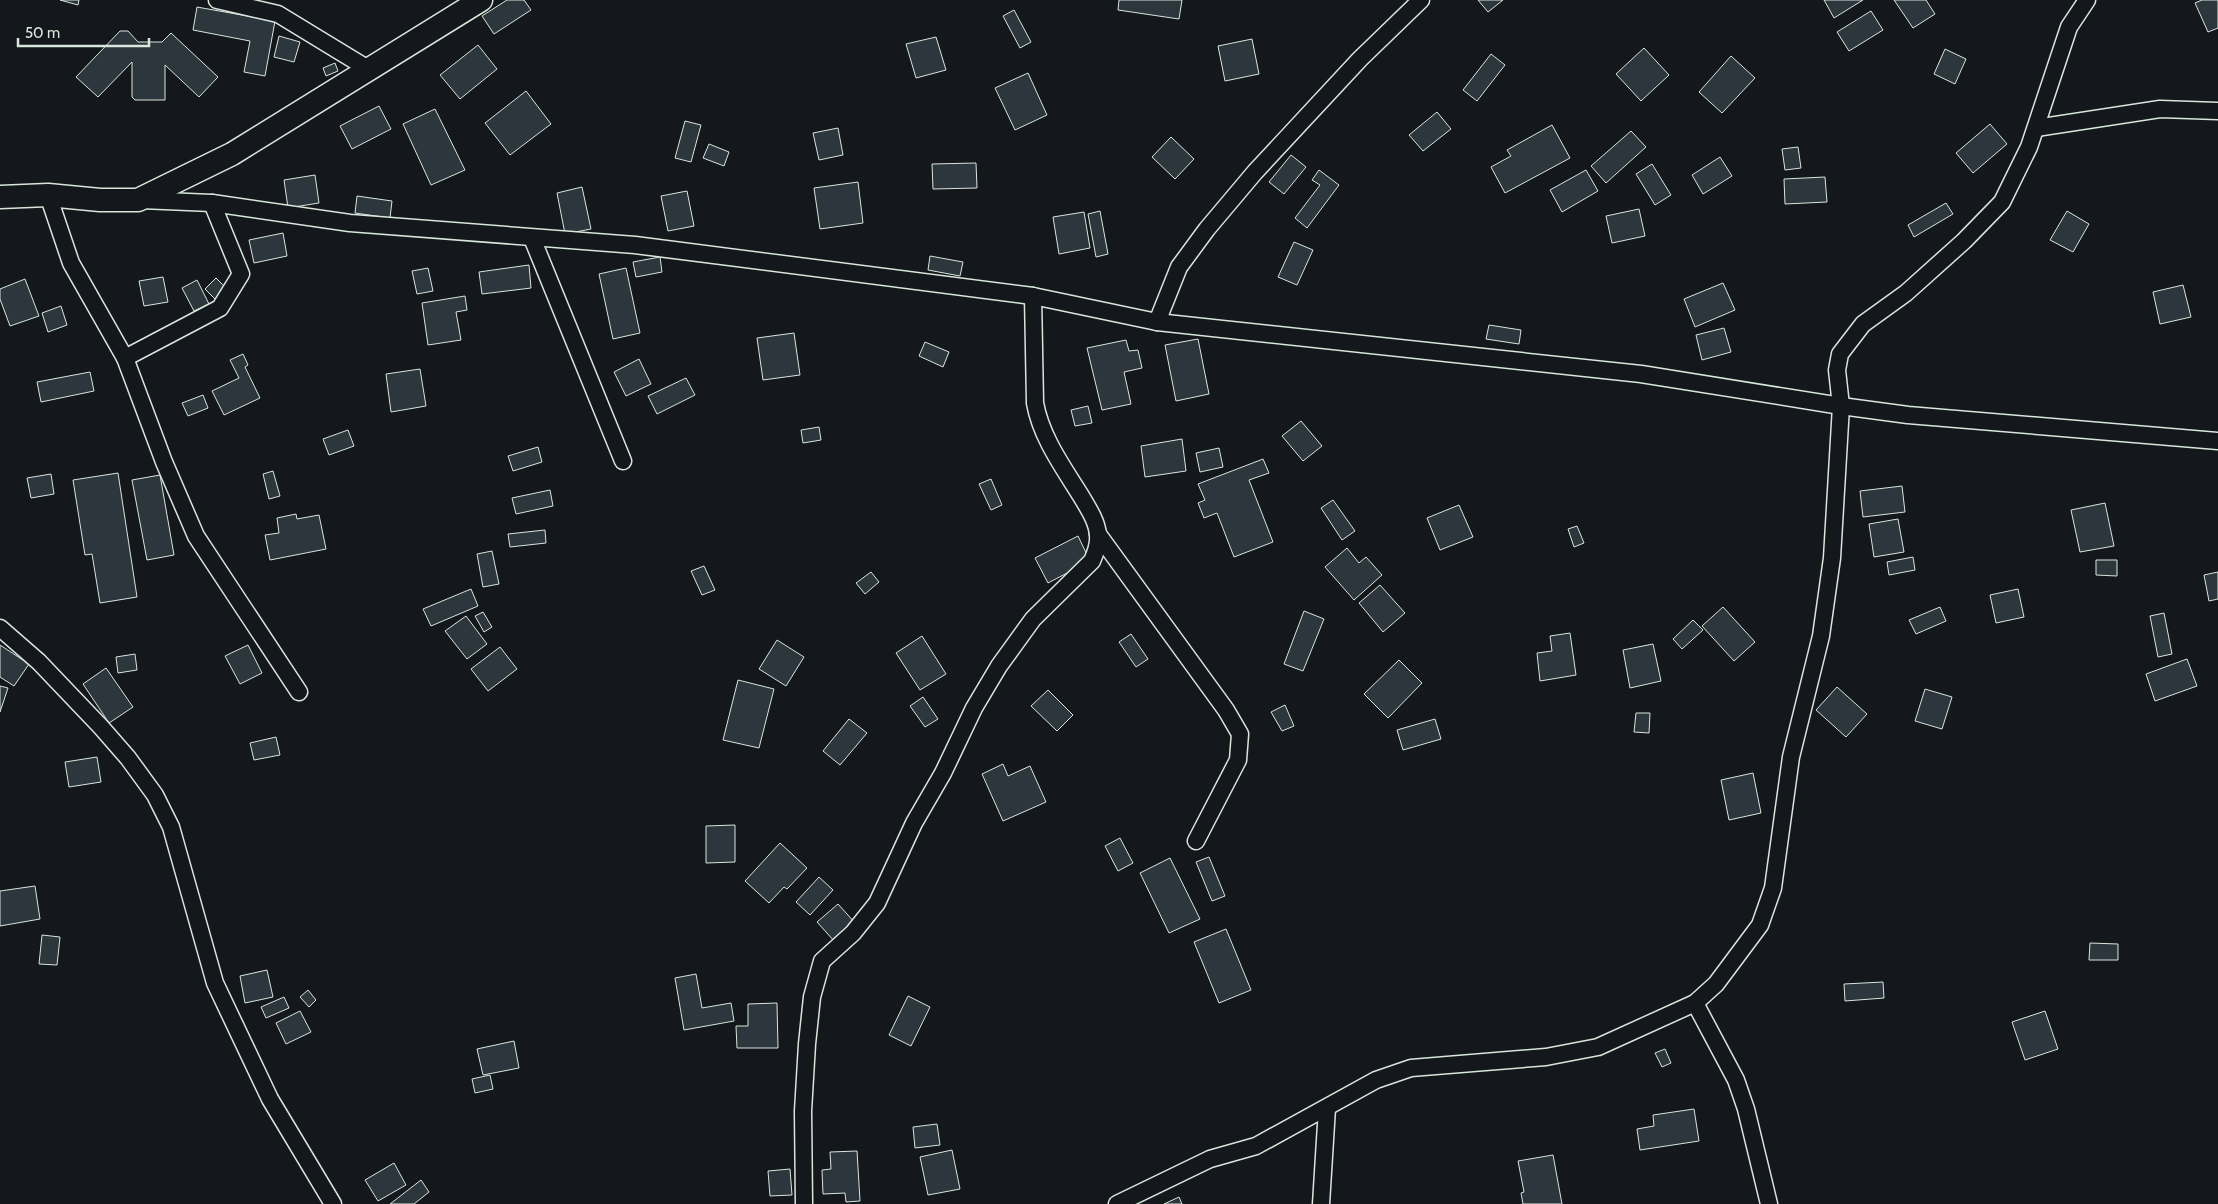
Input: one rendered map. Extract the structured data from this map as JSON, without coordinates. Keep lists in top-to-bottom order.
{
  "scale_bar": "50 m"
}
